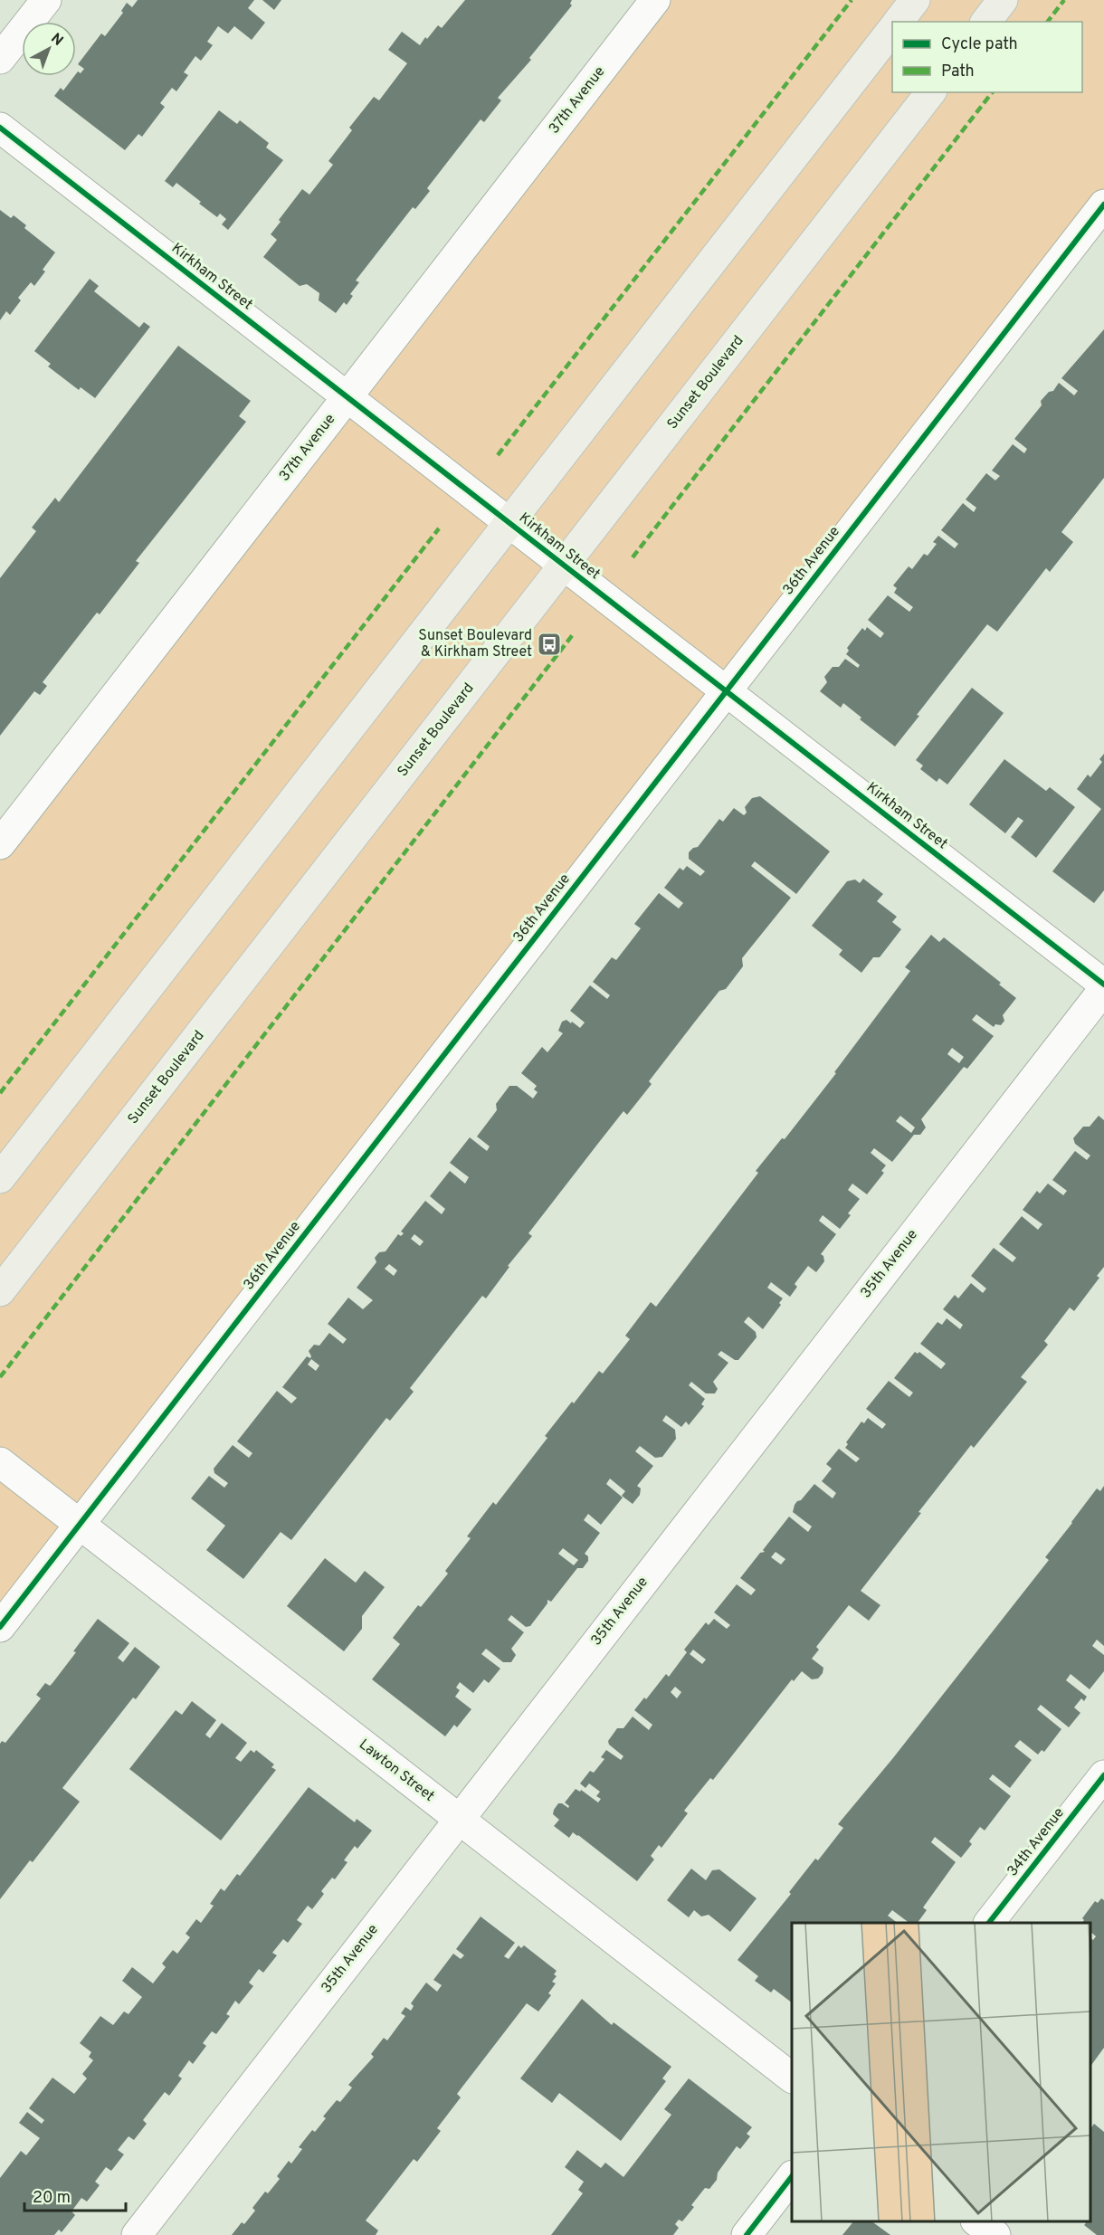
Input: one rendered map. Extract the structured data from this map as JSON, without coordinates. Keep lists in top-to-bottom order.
{
  "streets": {
    "main road": ["Sunset Boulevard"],
    "street": [
      "37th Avenue",
      "Kirkham Street",
      "36th Avenue",
      "35th Avenue",
      "Lawton Street",
      "34th Avenue"
    ]
  },
  "crossings": [
    ["37th Avenue", "Kirkham Street"],
    ["Kirkham Street", "Sunset Boulevard"],
    ["Kirkham Street", "36th Avenue"],
    ["36th Avenue", "Lawton Street"],
    ["35th Avenue", "Lawton Street"]
  ],
  "places": {
    "bus stop": ["Sunset Boulevard & Kirkham Street"]
  },
  "legend": ["Cycle path", "Path"],
  "scale_bar": "20 m",
  "north": "top right"
}
